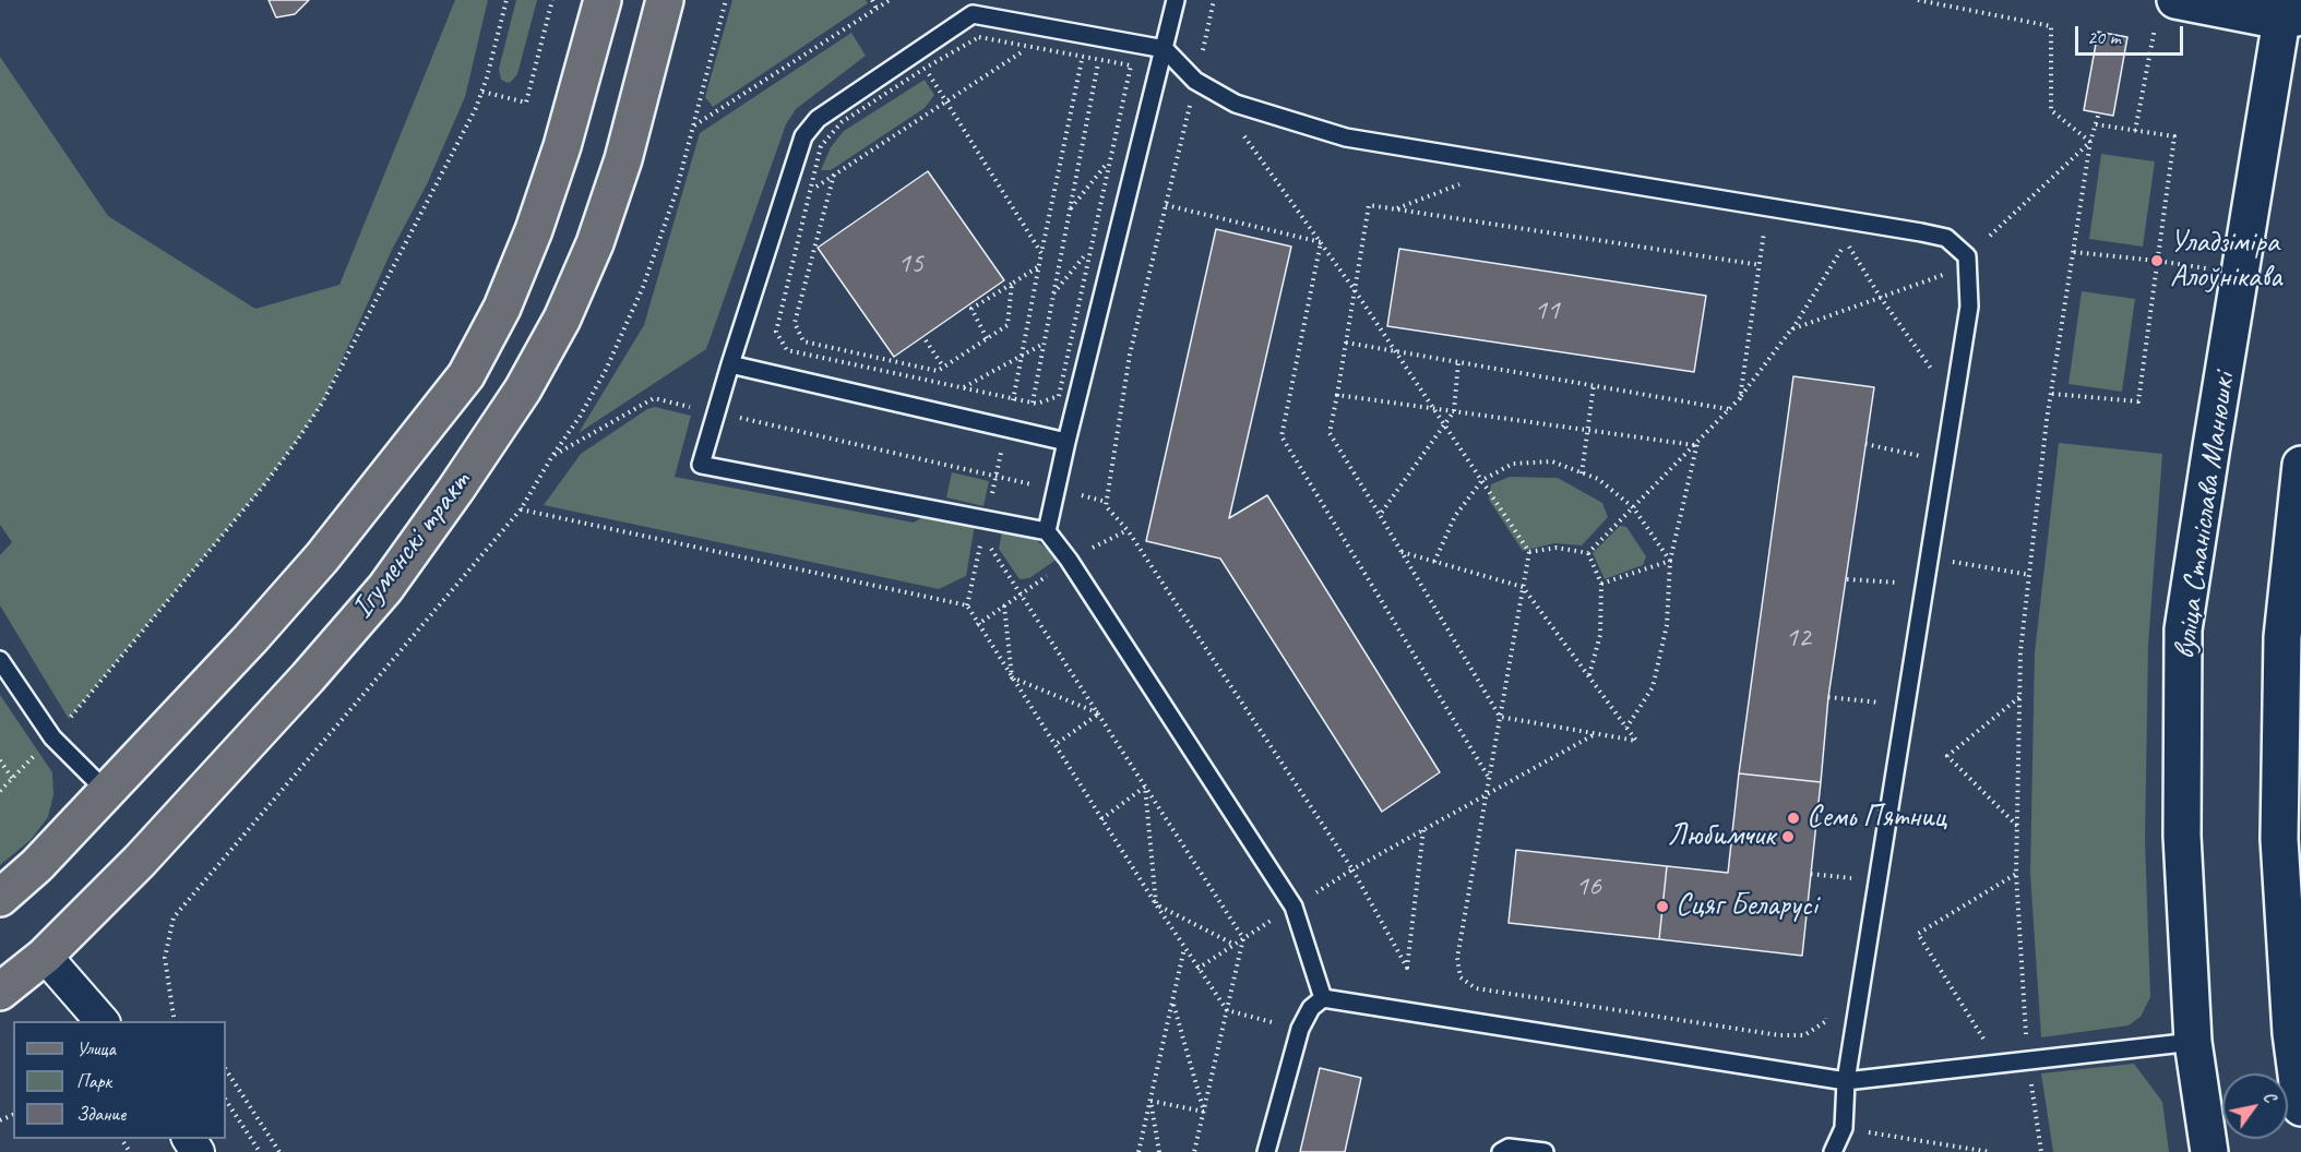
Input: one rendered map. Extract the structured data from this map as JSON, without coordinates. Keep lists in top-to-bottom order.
{
  "streets": {
    "main road": ["вуліца Станіслава Манюшкі", "Ігуменскі тракт"]
  },
  "places": [
    "Уладзіміра Алоўнікава",
    "Семь Пятниц",
    "Любимчик",
    "Сцяг Беларусі"
  ],
  "house_numbers": [
    "15",
    "11",
    "12",
    "16"
  ],
  "legend": ["Улица", "Парк", "Здание"],
  "scale_bar": "20 m",
  "north": "top right"
}
